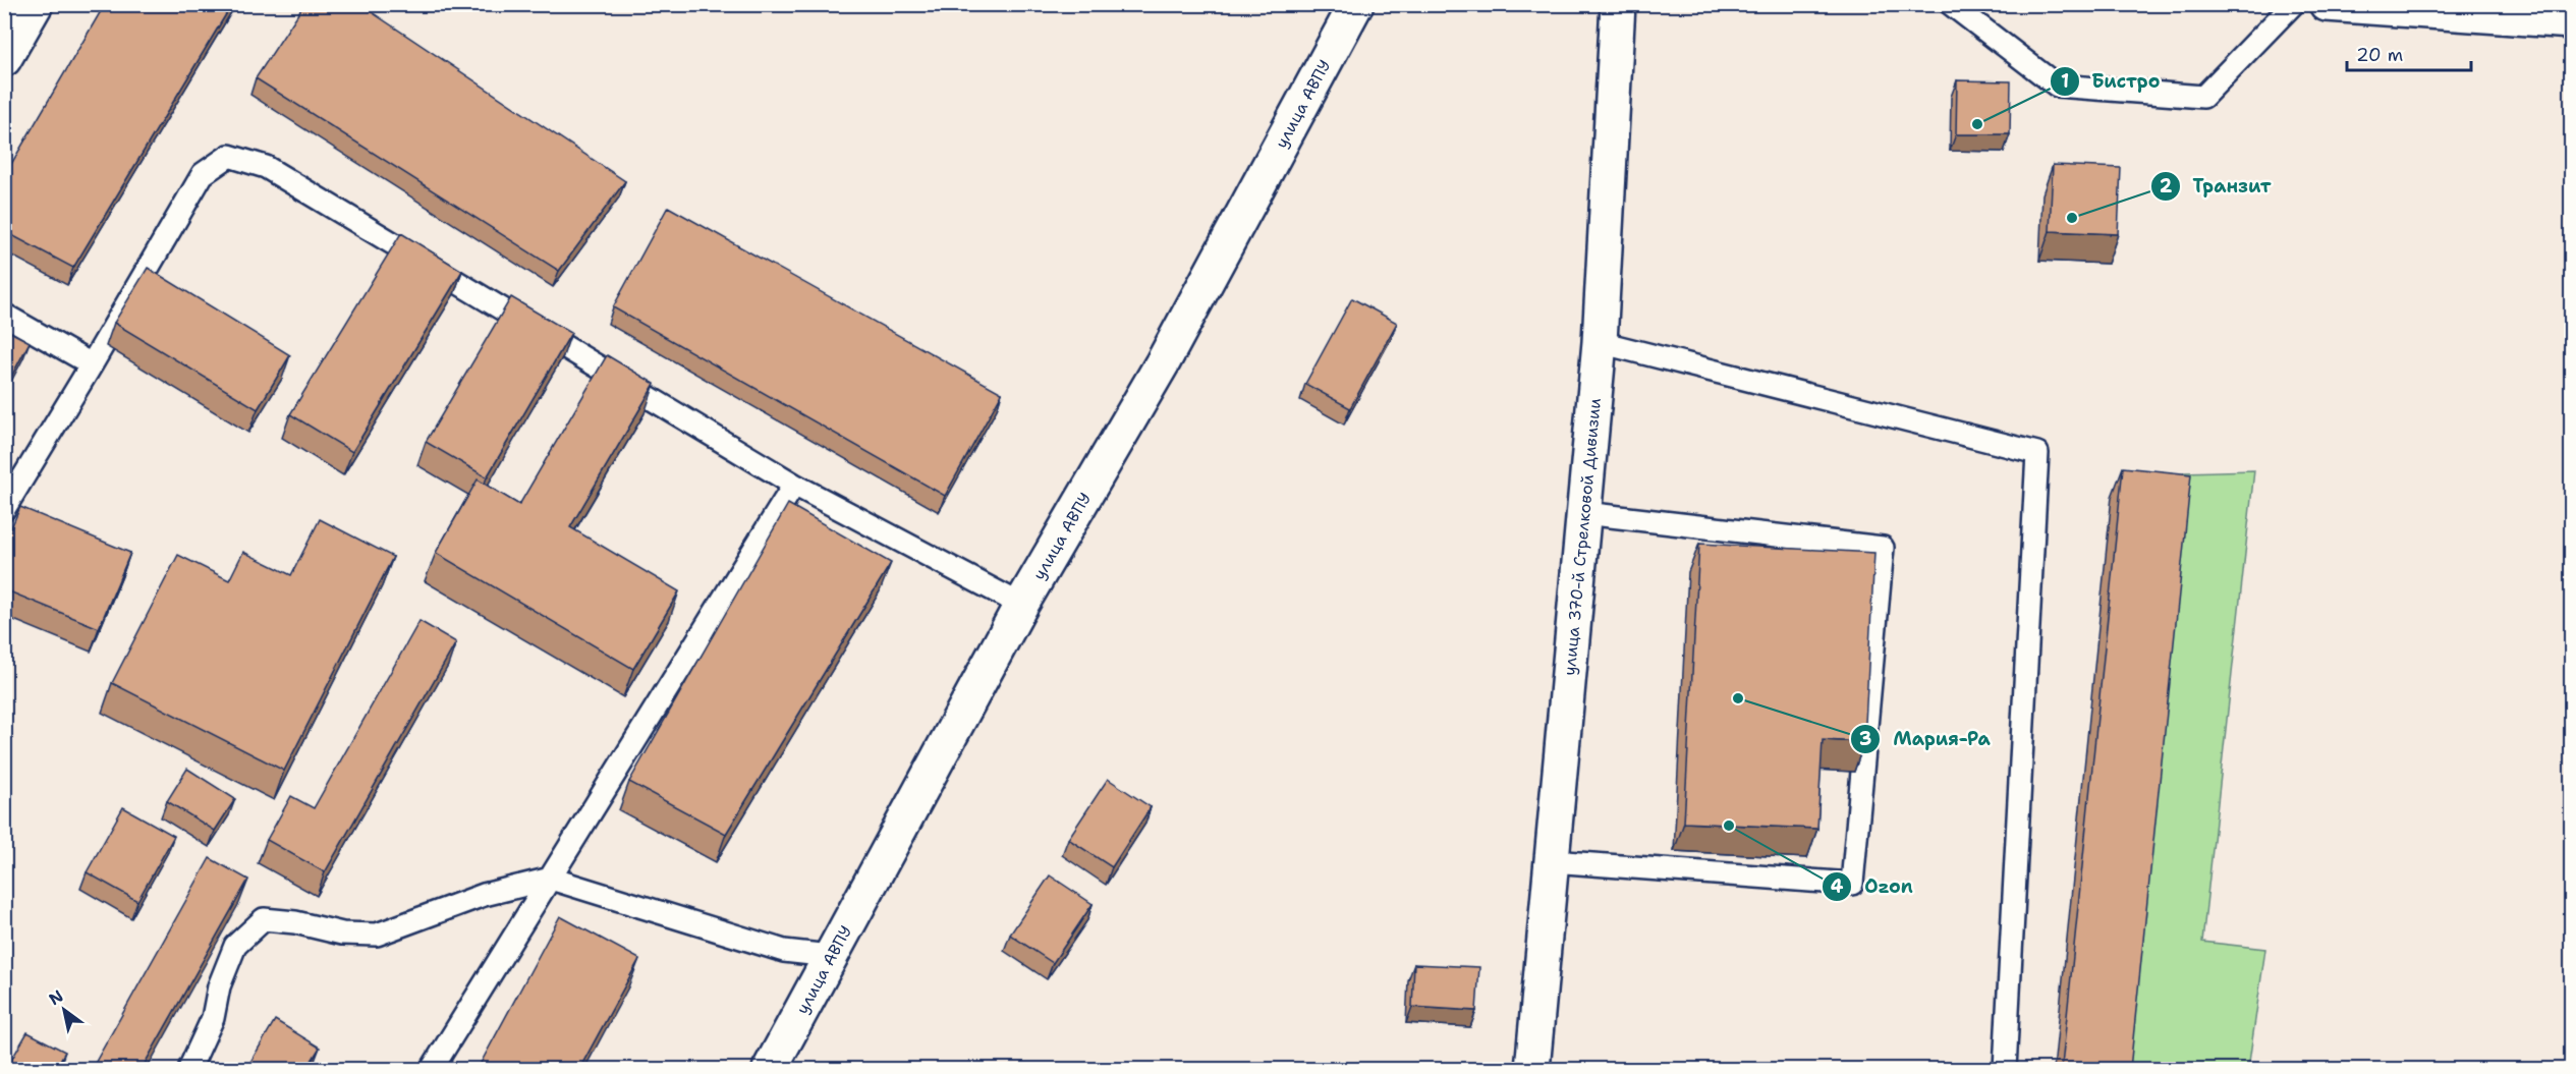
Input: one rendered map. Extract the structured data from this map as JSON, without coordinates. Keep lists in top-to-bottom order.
{
  "streets": {
    "street": ["улица АВПУ", "улица 370-й Стрелковой Дивизии"]
  },
  "places": [
    "Бистро",
    "Транзит",
    "Мария-Ра",
    "Ozon"
  ],
  "scale_bar": "20 m",
  "north": "top left"
}
